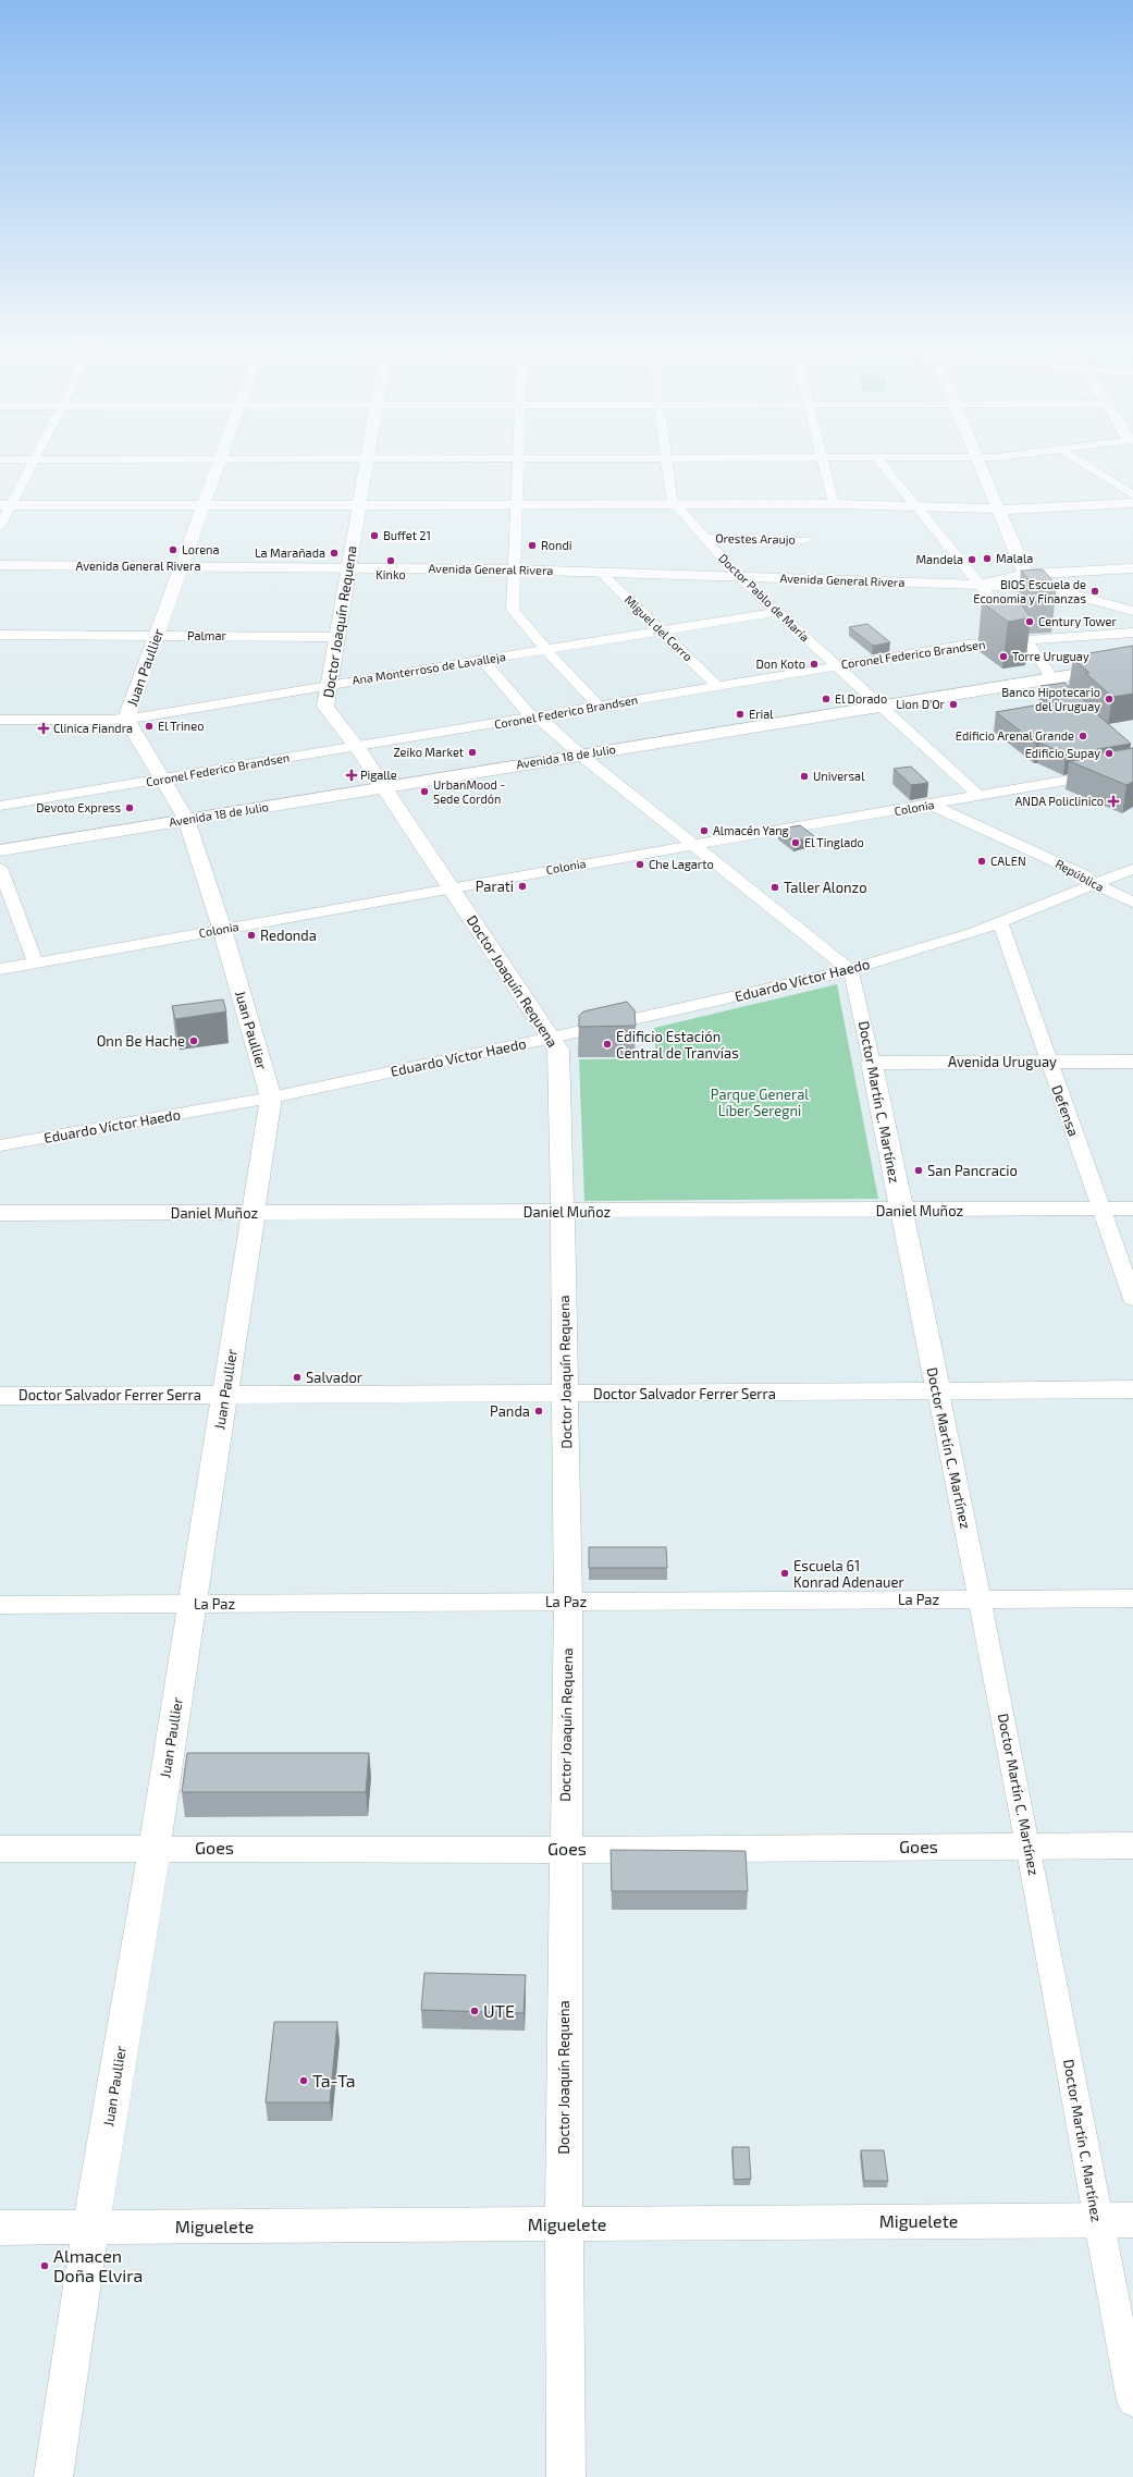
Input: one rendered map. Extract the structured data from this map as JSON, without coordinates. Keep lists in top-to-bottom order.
{
  "streets": {
    "street": [
      "Orestes Araujo",
      "Avenida General Rivera",
      "Doctor Pablo de María",
      "Doctor Joaquín Requena",
      "Miguel del Corro",
      "Palmar",
      "Coronel Federico Brandsen",
      "Juan Paullier",
      "Ana Monterroso de Lavalleja",
      "Avenida 18 de Julio",
      "Colonia",
      "República",
      "Eduardo Víctor Haedo",
      "Avenida Uruguay",
      "Doctor Martín C. Martínez",
      "Defensa",
      "Daniel Muñoz",
      "Doctor Salvador Ferrer Serra",
      "La Paz",
      "Goes",
      "Miguelete"
    ]
  },
  "crossings": [
    ["Orestes Araujo", "Doctor Pablo de María"],
    ["Avenida General Rivera", "Doctor Pablo de María"],
    ["Avenida General Rivera", "Doctor Joaquín Requena"],
    ["Avenida General Rivera", "Miguel del Corro"],
    ["Avenida General Rivera", "Juan Paullier"],
    ["Doctor Pablo de María", "Coronel Federico Brandsen"],
    ["Doctor Pablo de María", "Ana Monterroso de Lavalleja"],
    ["Doctor Pablo de María", "Avenida 18 de Julio"],
    ["Doctor Pablo de María", "Colonia"],
    ["Doctor Joaquín Requena", "Palmar"],
    ["Doctor Joaquín Requena", "Coronel Federico Brandsen"],
    ["Doctor Joaquín Requena", "Ana Monterroso de Lavalleja"],
    ["Doctor Joaquín Requena", "Avenida 18 de Julio"],
    ["Doctor Joaquín Requena", "Colonia"],
    ["Doctor Joaquín Requena", "Eduardo Víctor Haedo"],
    ["Doctor Joaquín Requena", "Daniel Muñoz"],
    ["Doctor Joaquín Requena", "Doctor Salvador Ferrer Serra"],
    ["Doctor Joaquín Requena", "La Paz"],
    ["Doctor Joaquín Requena", "Goes"],
    ["Doctor Joaquín Requena", "Miguelete"],
    ["Miguel del Corro", "Coronel Federico Brandsen"],
    ["Miguel del Corro", "Ana Monterroso de Lavalleja"],
    ["Palmar", "Juan Paullier"],
    ["Coronel Federico Brandsen", "Juan Paullier"],
    ["Juan Paullier", "Ana Monterroso de Lavalleja"],
    ["Juan Paullier", "Avenida 18 de Julio"],
    ["Juan Paullier", "Colonia"],
    ["Juan Paullier", "Eduardo Víctor Haedo"],
    ["Juan Paullier", "Daniel Muñoz"],
    ["Juan Paullier", "Doctor Salvador Ferrer Serra"],
    ["Juan Paullier", "La Paz"],
    ["Juan Paullier", "Goes"],
    ["Juan Paullier", "Miguelete"],
    ["Colonia", "República"],
    ["República", "Eduardo Víctor Haedo"],
    ["Eduardo Víctor Haedo", "Doctor Martín C. Martínez"],
    ["Eduardo Víctor Haedo", "Defensa"],
    ["Avenida Uruguay", "Doctor Martín C. Martínez"],
    ["Avenida Uruguay", "Defensa"],
    ["Doctor Martín C. Martínez", "Daniel Muñoz"],
    ["Doctor Martín C. Martínez", "Doctor Salvador Ferrer Serra"],
    ["Doctor Martín C. Martínez", "La Paz"],
    ["Doctor Martín C. Martínez", "Goes"],
    ["Doctor Martín C. Martínez", "Miguelete"],
    ["Defensa", "Daniel Muñoz"]
  ],
  "parks": ["Parque General Líber Seregni"],
  "places": {
    "other": [
      "Buffet 21",
      "Rondi",
      "Lorena",
      "La Marañada",
      "Malala",
      "Mandela",
      "Kinko",
      "BIOS Escuela de Economia y Finanzas",
      "Century Tower",
      "Torre Uruguay",
      "Don Koto",
      "El Dorado",
      "Banco Hipotecario del Uruguay",
      "Lion D'Or",
      "Erial",
      "El Trineo",
      "Edificio Arenal Grande",
      "Zeiko Market",
      "Edificio Supay",
      "Universal",
      "UrbanMood - Sede Cordón",
      "Devoto Express",
      "Almacén Yang",
      "El Tinglado",
      "CALEN",
      "Che Lagarto",
      "Parati",
      "Taller Alonzo",
      "Redonda",
      "Onn Be Hache",
      "Edificio Estación Central de Tranvías",
      "San Pancracio",
      "Salvador",
      "Panda",
      "Escuela 61 Konrad Adenauer",
      "UTE",
      "Ta-Ta",
      "Almacen Doña Elvira"
    ],
    "health": ["Clinica Fiandra", "Pigalle", "ANDA Policlinico"]
  }
}
